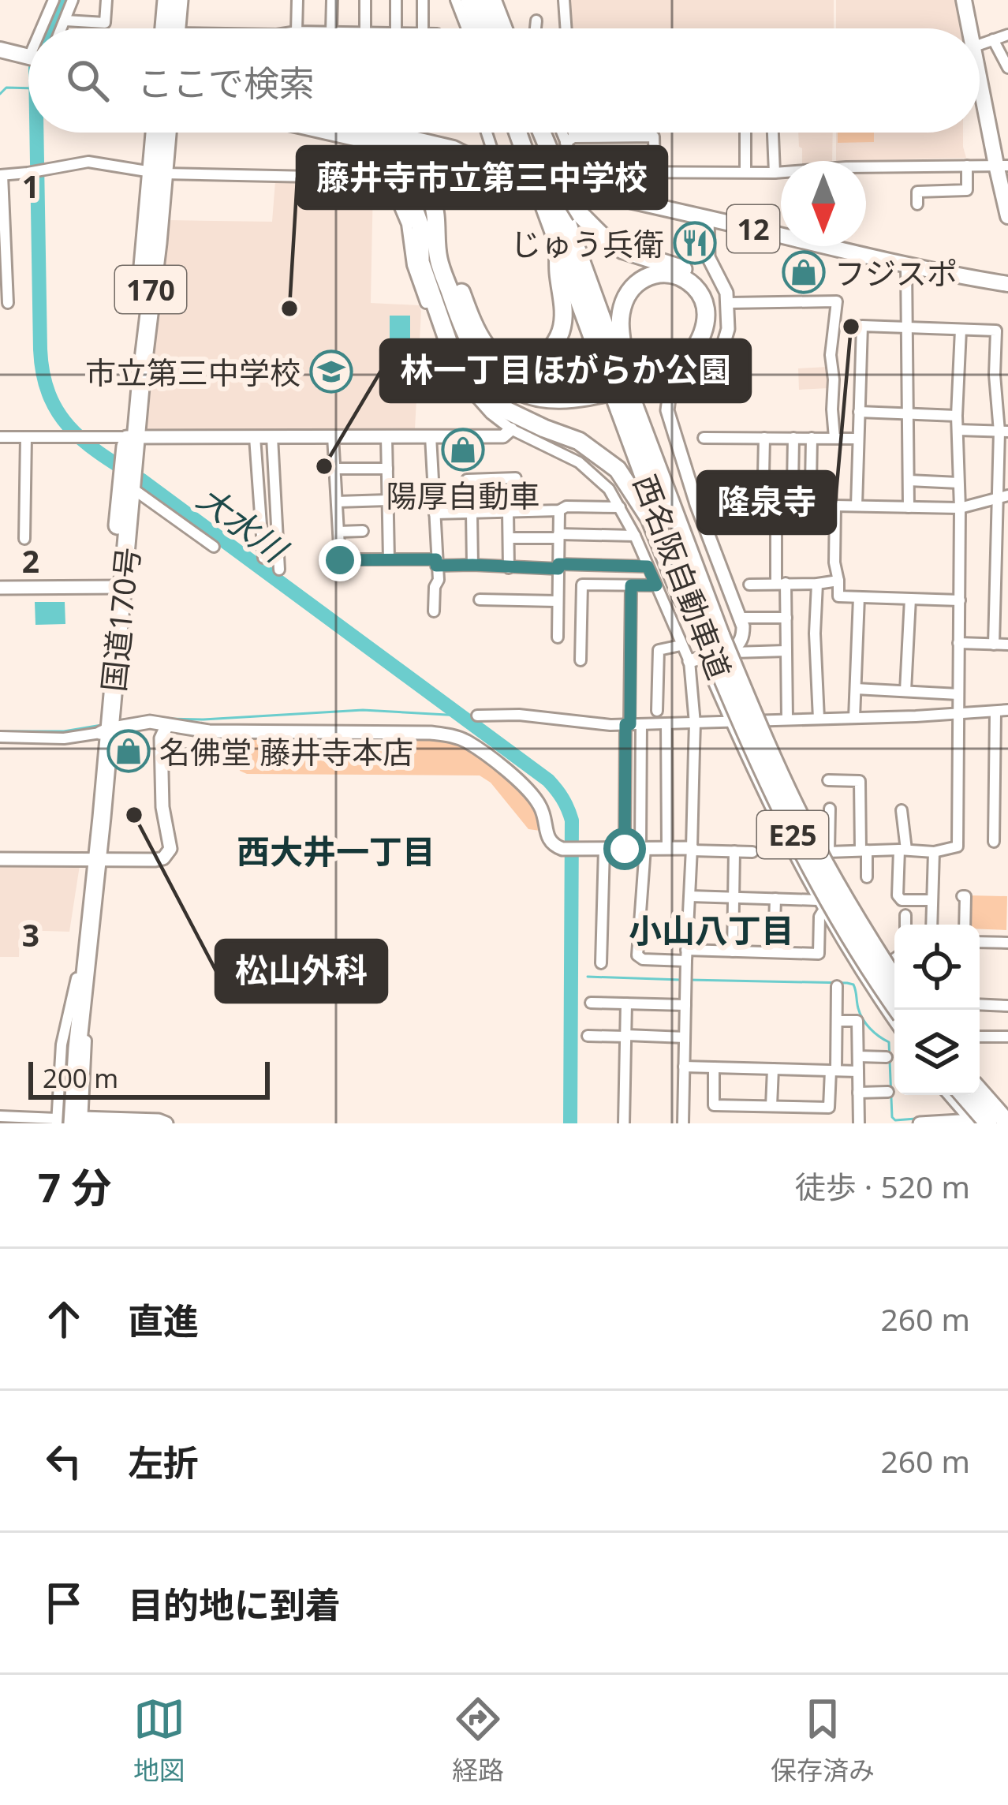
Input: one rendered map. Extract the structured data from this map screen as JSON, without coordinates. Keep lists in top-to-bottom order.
{
  "streets": {
    "highway": [
      "170",
      "西名阪自動車道",
      "国道170号",
      "E25"
    ],
    "main road": ["12"]
  },
  "districts": ["西大井一丁目", "小山八丁目"],
  "water": ["大水川"],
  "places": {
    "restaurant": ["じゅう兵衛"],
    "shop": ["フジスポ", "陽厚自動車", "名佛堂 藤井寺本店"],
    "other": [
      "藤井寺市立第三中学校",
      "隆泉寺",
      "林一丁目ほがらか公園",
      "松山外科"
    ],
    "school or university": ["市立第三中学校"]
  },
  "scale_bar": "200 m",
  "north": "bottom",
  "page": {
    "search": "ここで検索",
    "scale": "200 m",
    "heading": ["7 分", "徒歩 · 520 m"],
    "list": [
      ["直進", "260 m"],
      ["左折", "260 m"],
      "目的地に到着"
    ],
    "nav": ["地図", "経路", "保存済み"]
  },
  "grid": {
    "rows": ["1", "2", "3"]
  }
}
